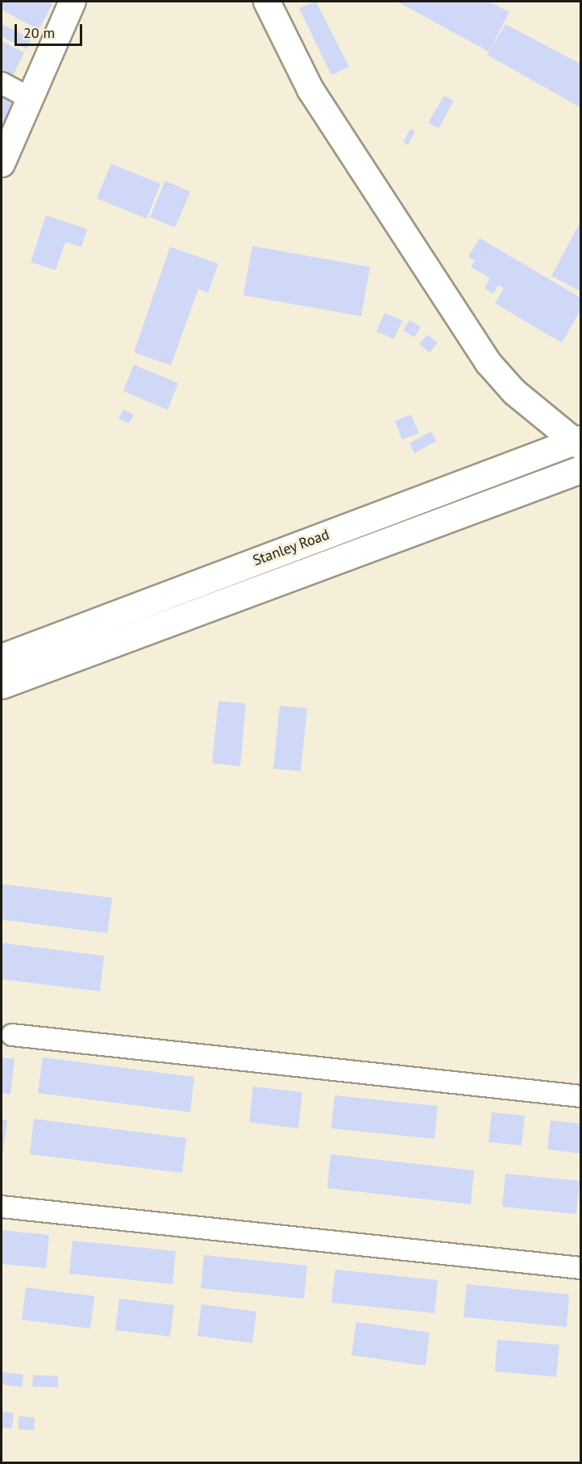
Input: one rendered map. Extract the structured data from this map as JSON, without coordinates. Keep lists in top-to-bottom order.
{
  "streets": {
    "main road": ["Stanley Road"]
  },
  "scale_bar": "20 m"
}
